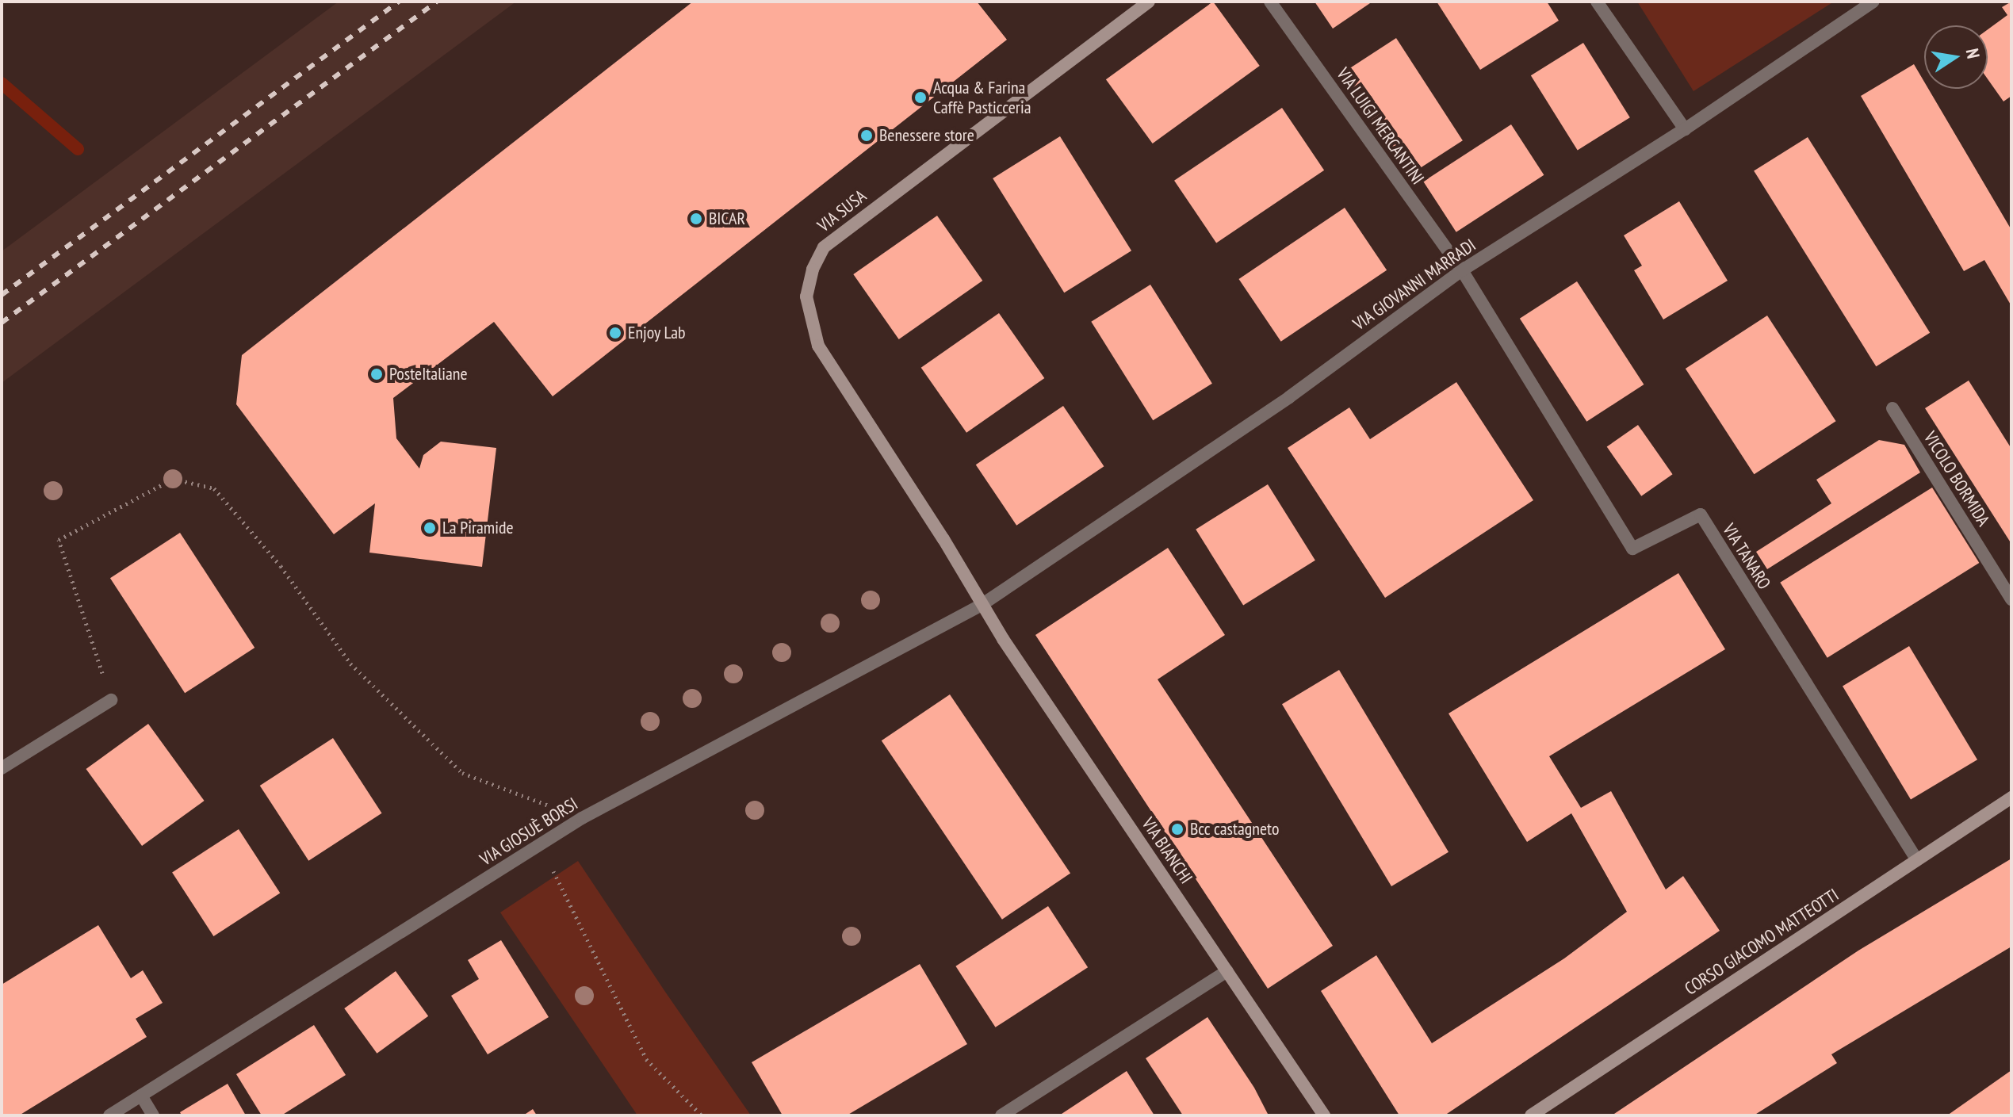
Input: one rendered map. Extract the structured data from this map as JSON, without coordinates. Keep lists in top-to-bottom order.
{
  "streets": {
    "street": [
      "VIA LUIGI MERCANTINI",
      "VIA SUSA",
      "VIA GIOVANNI MARRADI",
      "VICOLO BORMIDA",
      "VIA TANARO",
      "VIA GIOSUÈ BORSI",
      "VIA BIANCHI",
      "CORSO GIACOMO MATTEOTTI"
    ]
  },
  "crossings": [
    ["VIA LUIGI MERCANTINI", "VIA GIOVANNI MARRADI"],
    ["VIA LUIGI MERCANTINI", "VIA TANARO"],
    ["VIA SUSA", "VIA GIOVANNI MARRADI"],
    ["VIA SUSA", "VIA GIOSUÈ BORSI"],
    ["VIA SUSA", "VIA BIANCHI"],
    ["VIA GIOVANNI MARRADI", "VIA TANARO"],
    ["VIA GIOVANNI MARRADI", "VIA GIOSUÈ BORSI"],
    ["VIA GIOVANNI MARRADI", "VIA BIANCHI"],
    ["VIA TANARO", "CORSO GIACOMO MATTEOTTI"],
    ["VIA GIOSUÈ BORSI", "VIA BIANCHI"]
  ],
  "places": [
    "Acqua & Farina Caffè Pasticceria",
    "Benessere store",
    "BICAR",
    "Enjoy Lab",
    "PosteItaliane",
    "La Piramide",
    "Bcc castagneto"
  ],
  "north": "right"
}
